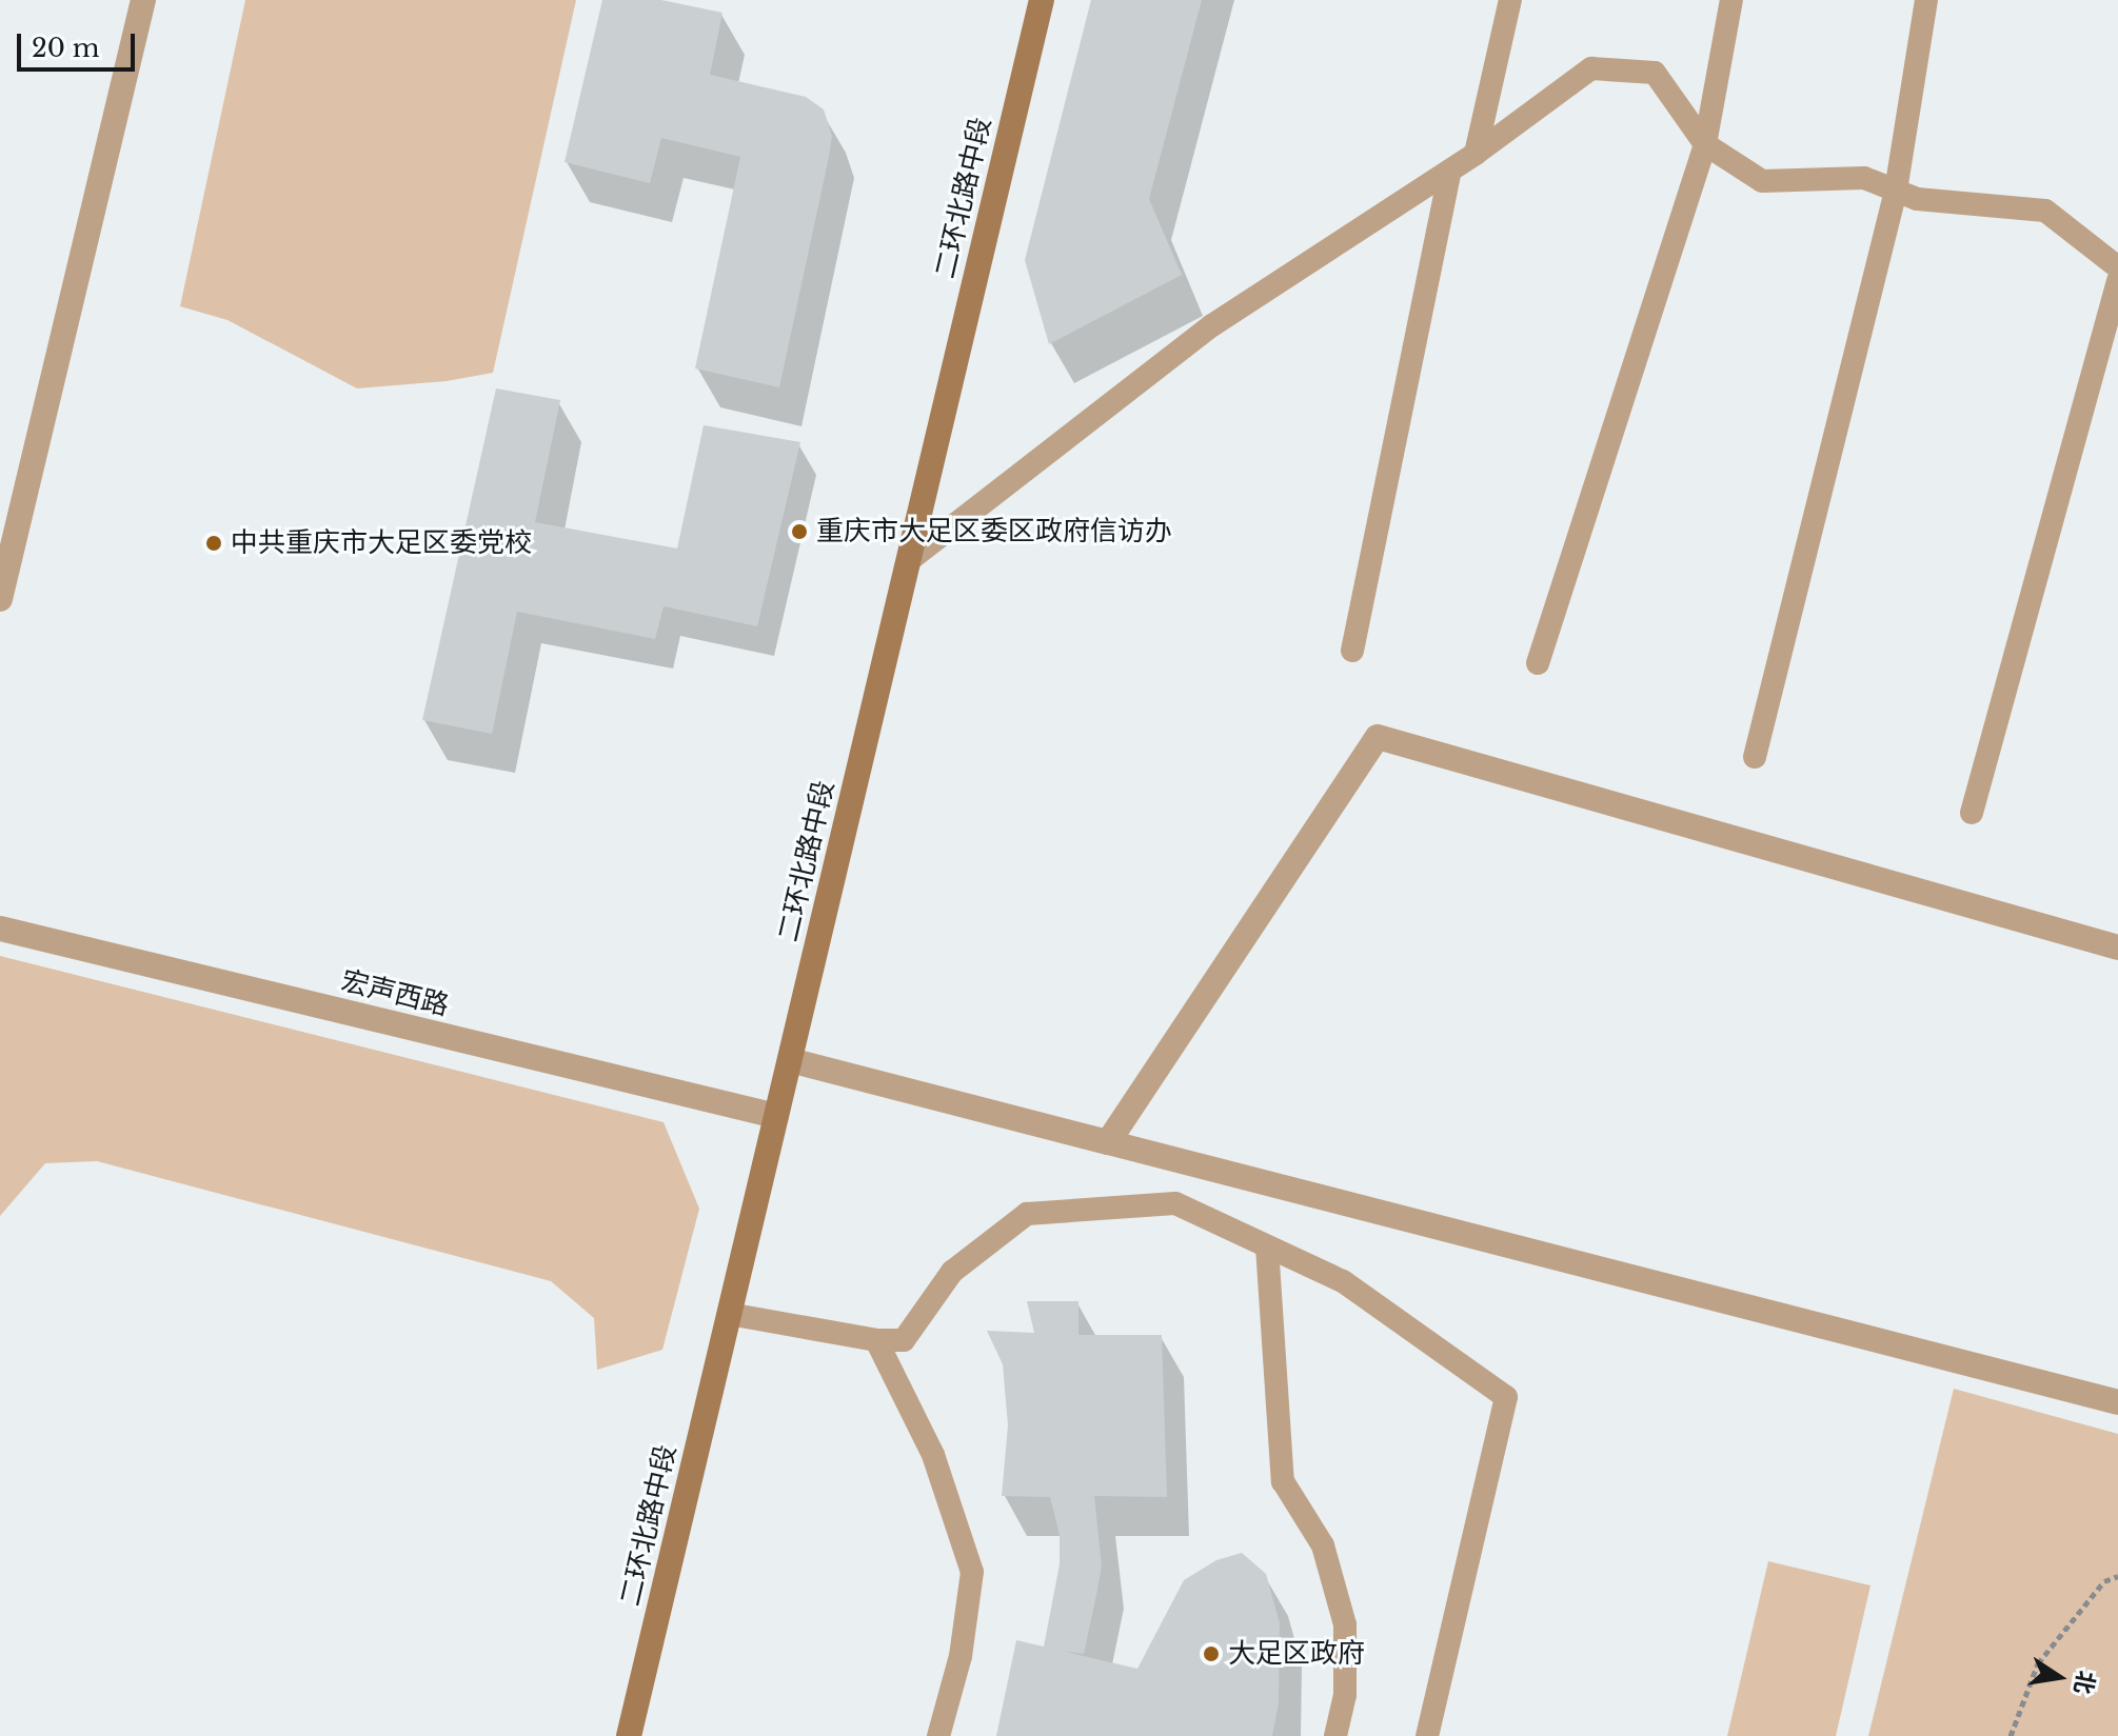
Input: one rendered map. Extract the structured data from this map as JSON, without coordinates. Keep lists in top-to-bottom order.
{
  "streets": {
    "main road": ["二环北路中段"],
    "street": ["宏声西路"]
  },
  "crossings": [
    ["二环北路中段", "宏声西路"]
  ],
  "places": ["重庆市大足区委区政府信访办", "中共重庆市大足区委党校", "大足区政府"],
  "scale_bar": "20 m",
  "north": "right"
}
